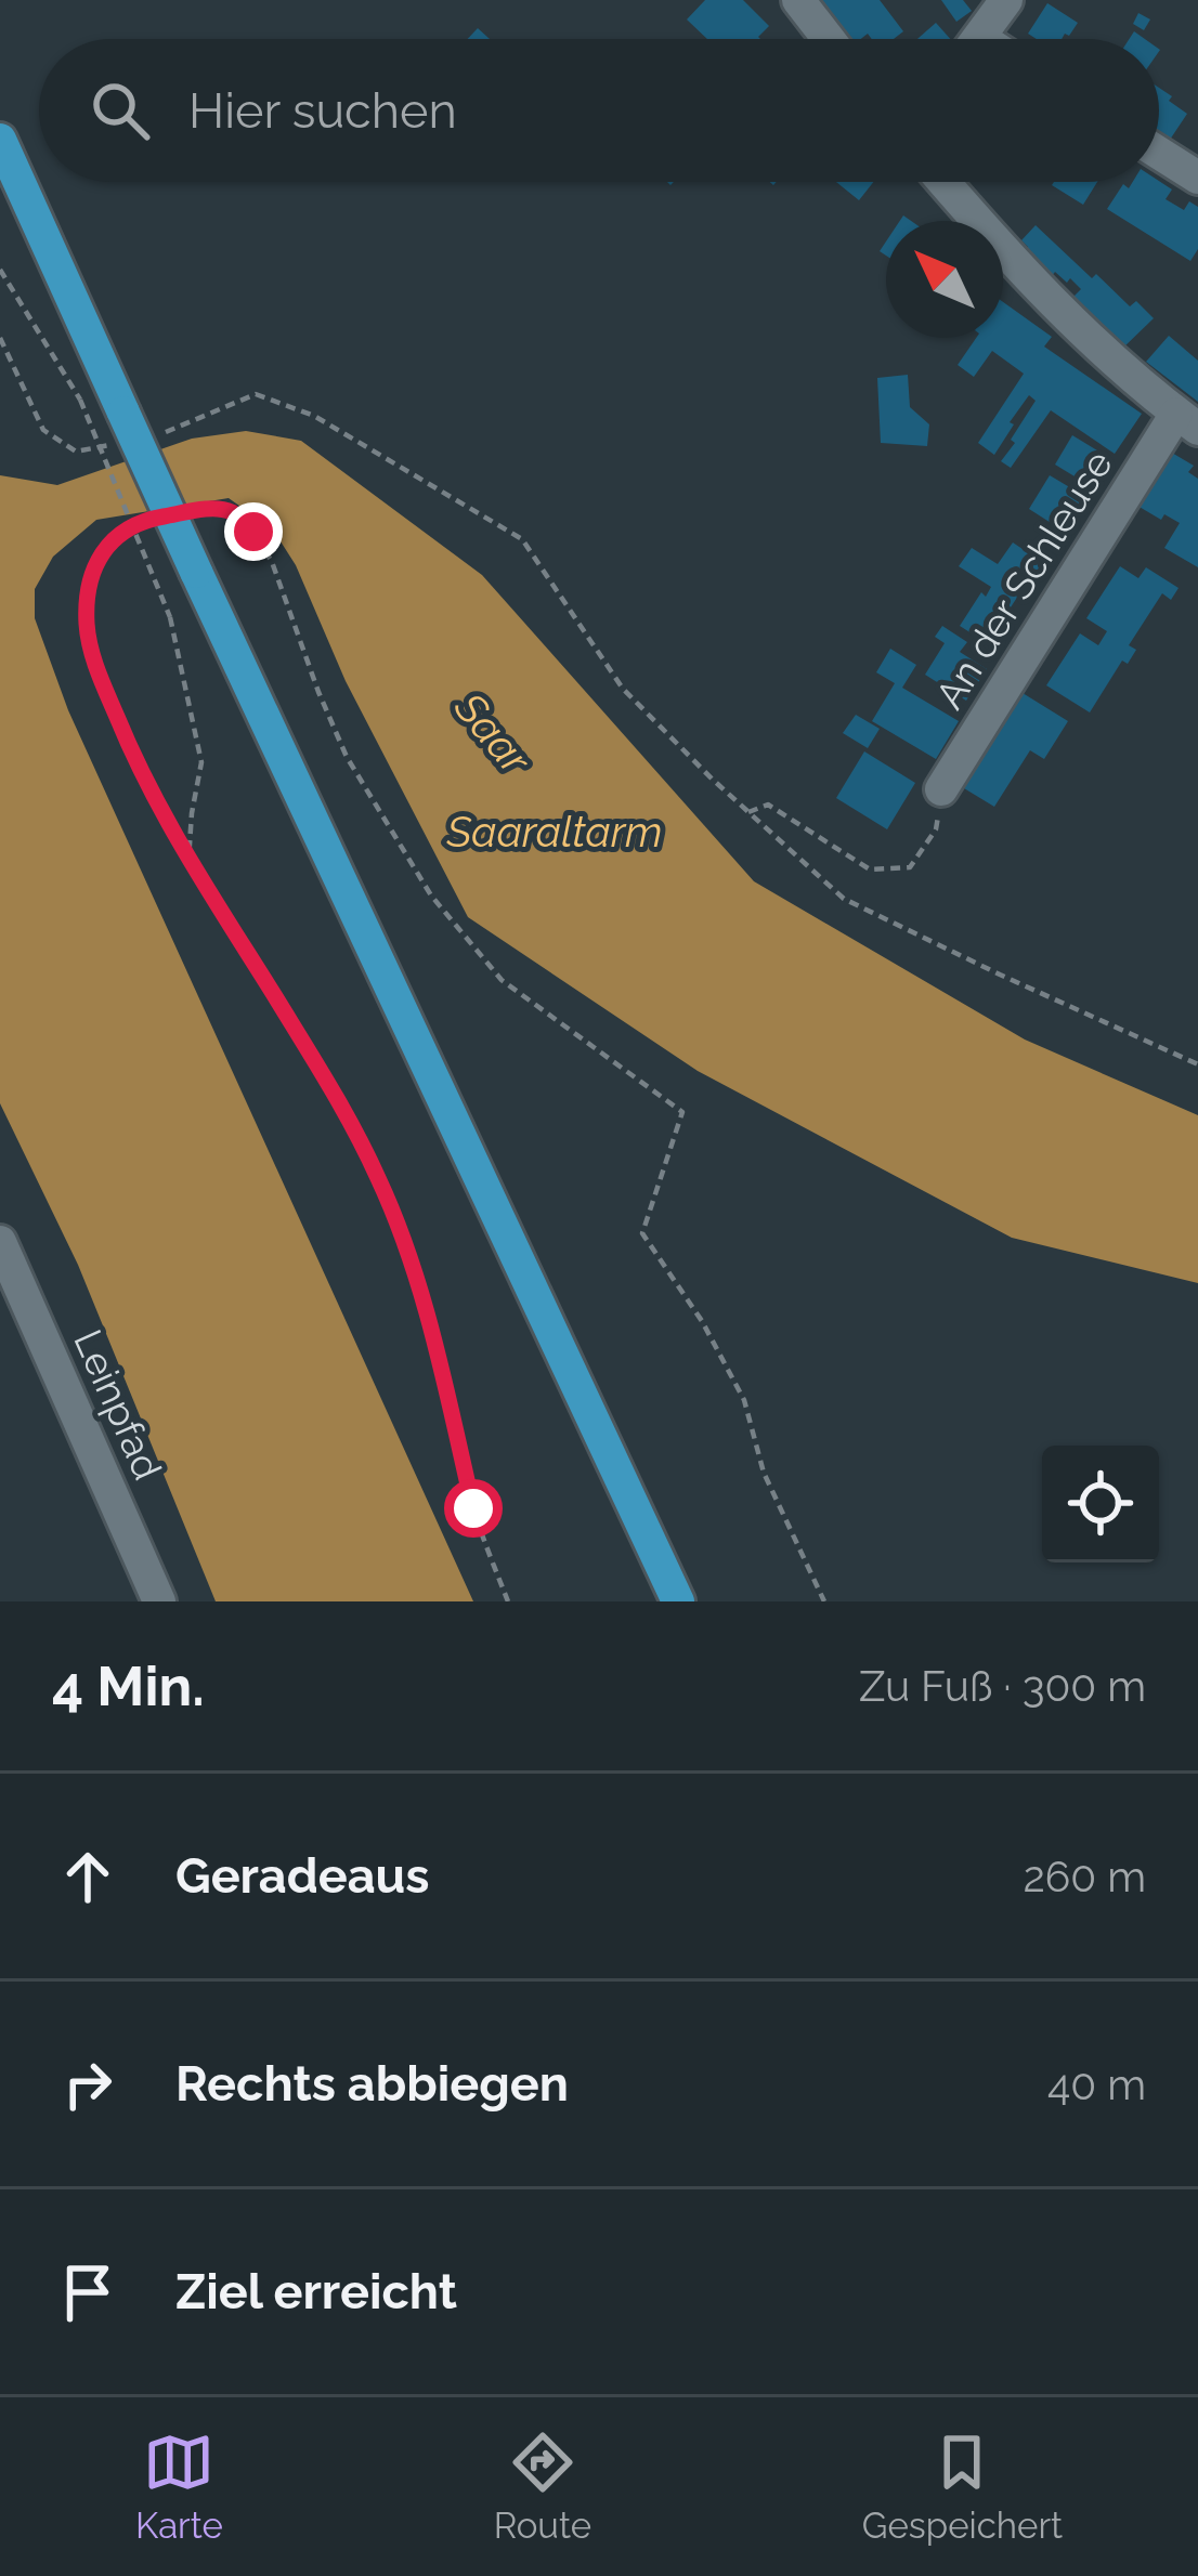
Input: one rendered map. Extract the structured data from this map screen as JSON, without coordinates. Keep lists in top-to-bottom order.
{
  "streets": {
    "street": ["An der Schleuse", "Leinpfad"]
  },
  "water": ["Saar", "Saaraltarm"],
  "north": "top left",
  "page": {
    "search": "Hier suchen",
    "heading": ["4 Min.", "Zu Fuß · 300 m"],
    "list": [
      ["Geradeaus", "260 m"],
      ["Rechts abbiegen", "40 m"],
      "Ziel erreicht"
    ],
    "nav": ["Karte", "Route", "Gespeichert"]
  }
}
